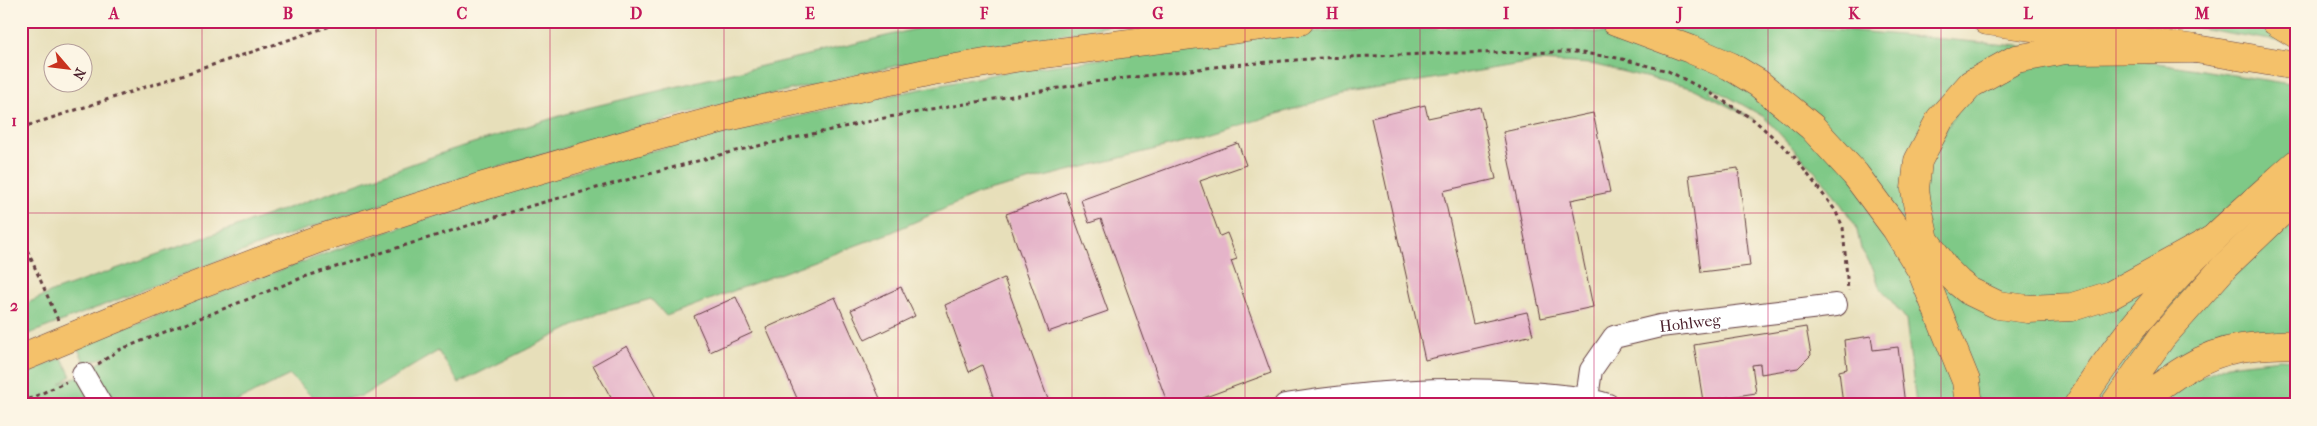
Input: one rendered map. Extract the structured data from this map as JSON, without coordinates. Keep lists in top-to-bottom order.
{
  "streets": {
    "street": ["Hohlweg"]
  },
  "north": "bottom right",
  "grid": {
    "columns": [
      "A",
      "B",
      "C",
      "D",
      "E",
      "F",
      "G",
      "H",
      "I",
      "J",
      "K",
      "L",
      "M"
    ],
    "rows": ["1", "2"]
  }
}
